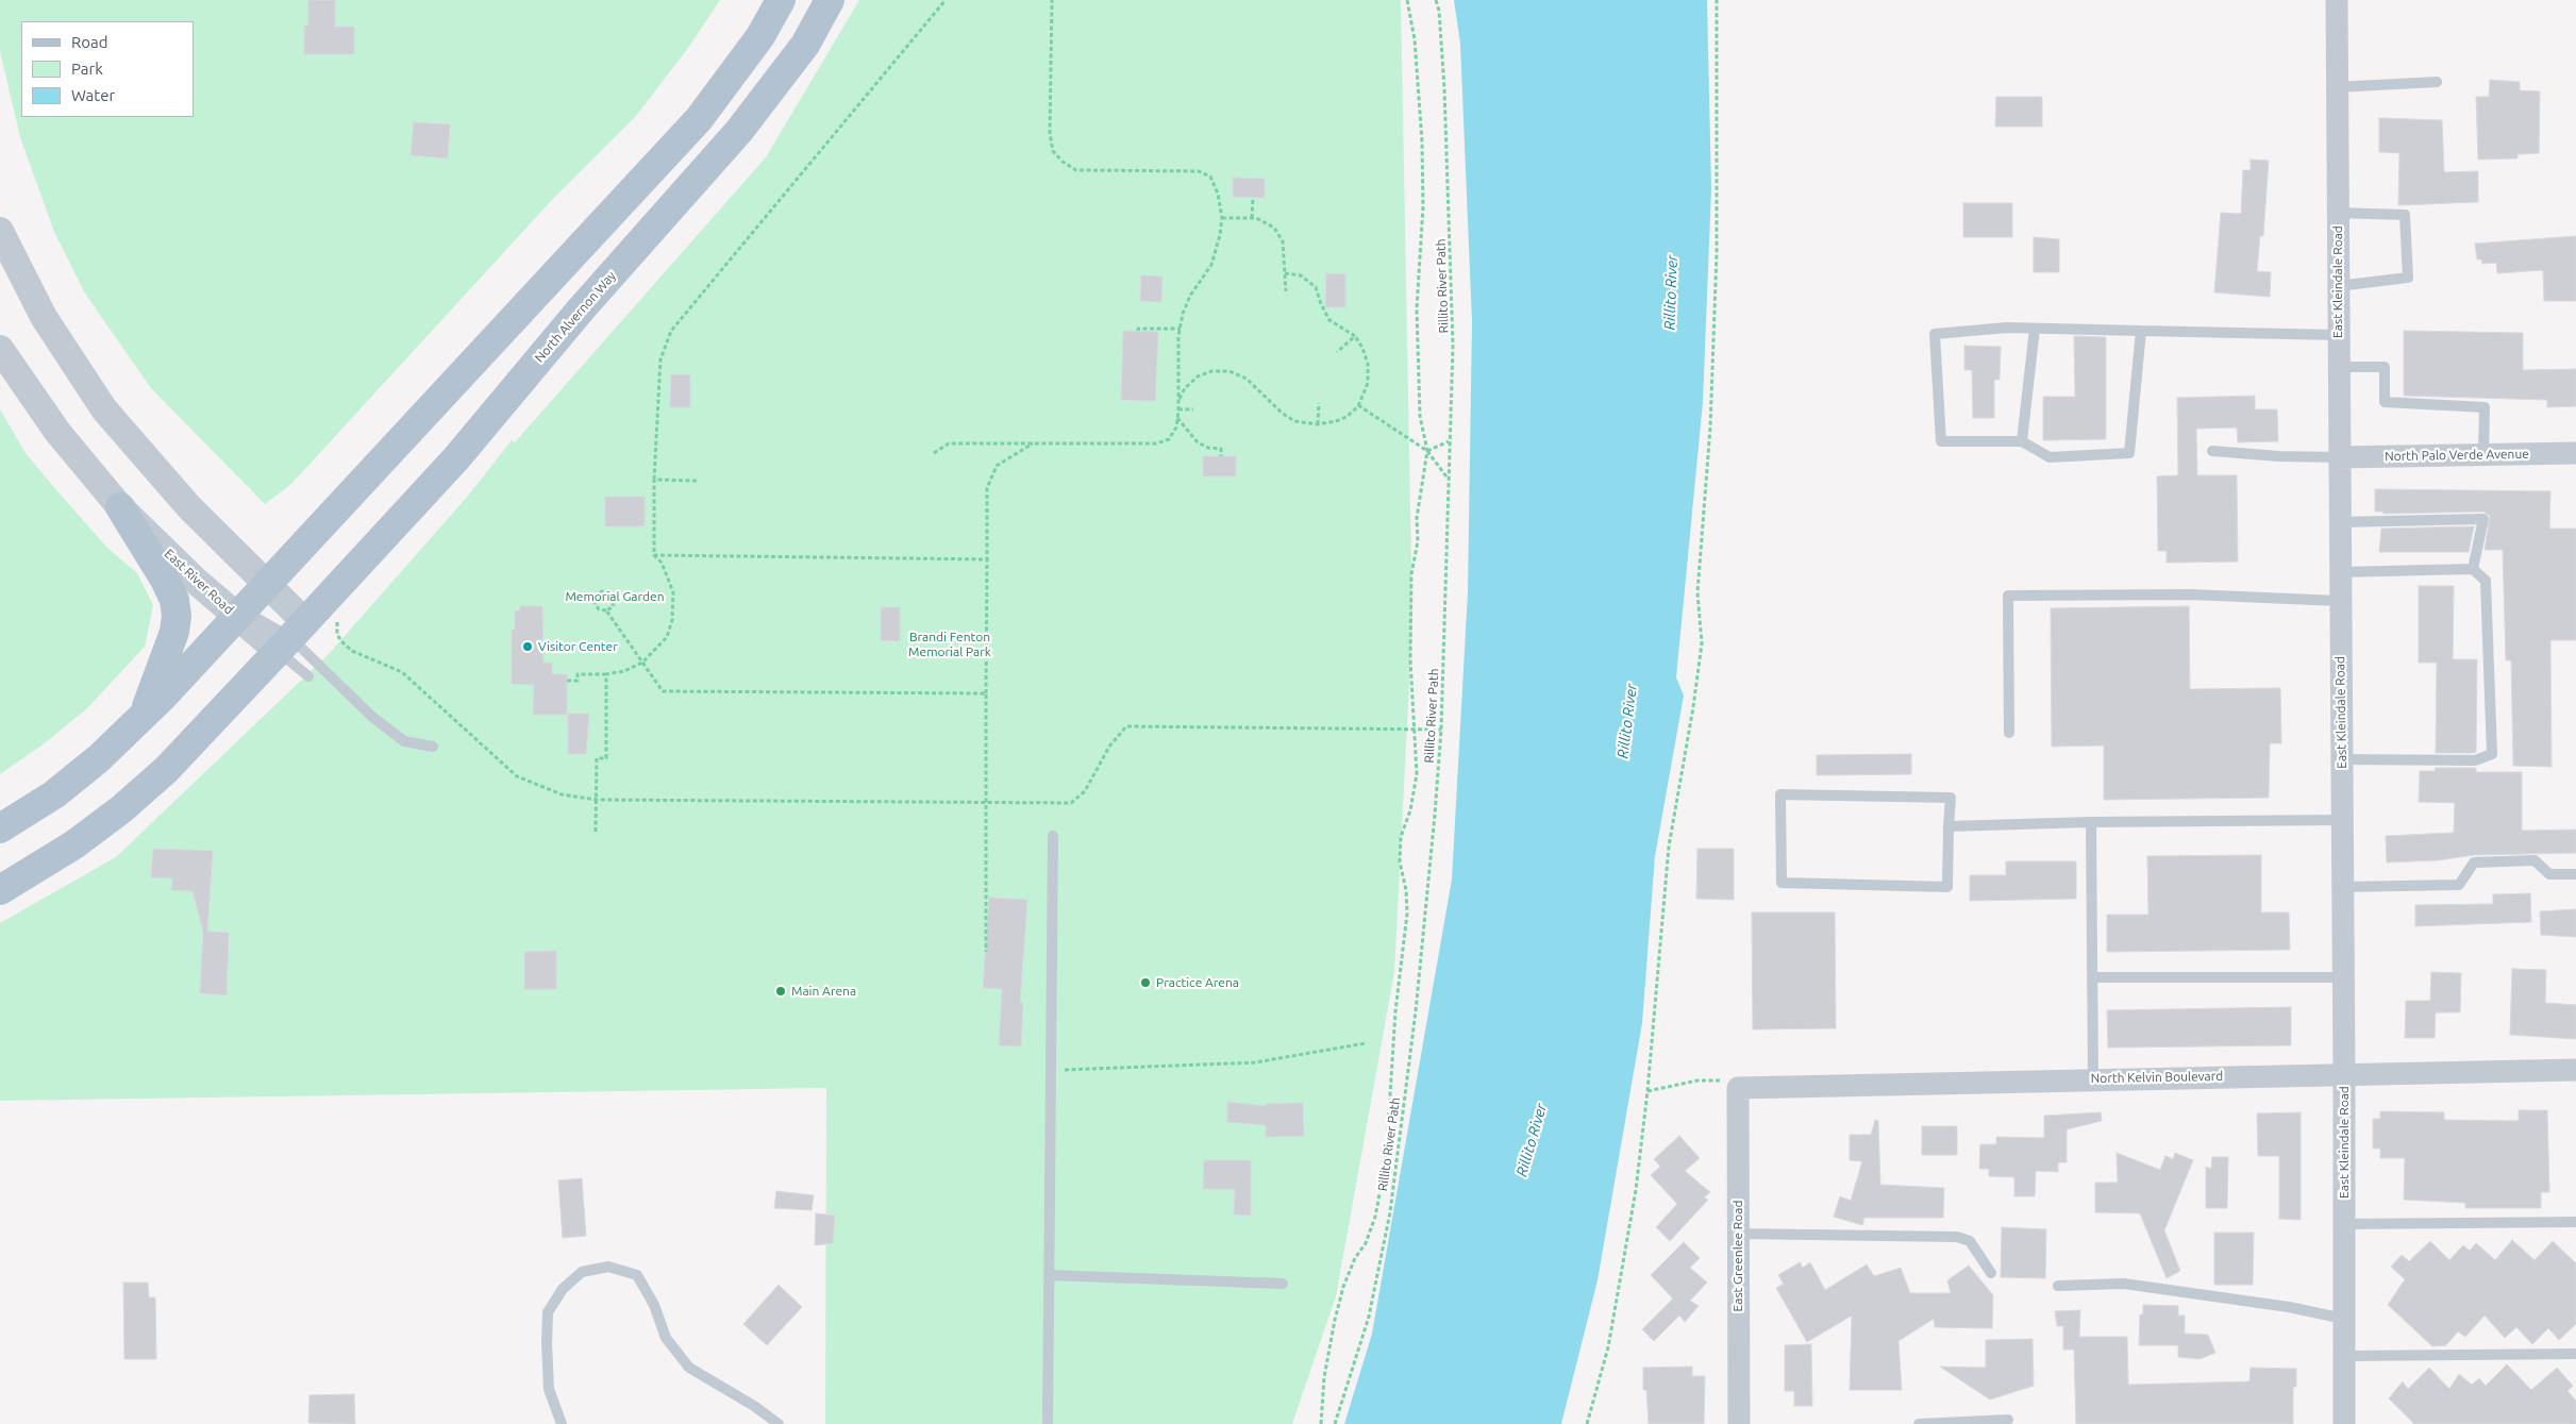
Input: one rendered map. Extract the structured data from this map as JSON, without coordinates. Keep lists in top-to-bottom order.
{
  "streets": {
    "main road": ["North Alvernon Way", "East River Road"],
    "street": [
      "East Kleindale Road",
      "North Palo Verde Avenue",
      "North Kelvin Boulevard",
      "East Greenlee Road"
    ],
    "path": ["Rillito River Path"]
  },
  "crossings": [
    ["East Kleindale Road", "North Palo Verde Avenue"],
    ["East Kleindale Road", "North Kelvin Boulevard"],
    ["North Kelvin Boulevard", "East Greenlee Road"]
  ],
  "water": ["Rillito River"],
  "parks": ["Memorial Garden", "Brandi Fenton Memorial Park"],
  "places": ["Visitor Center", "Practice Arena", "Main Arena"],
  "legend": ["Road", "Park", "Water"]
}
